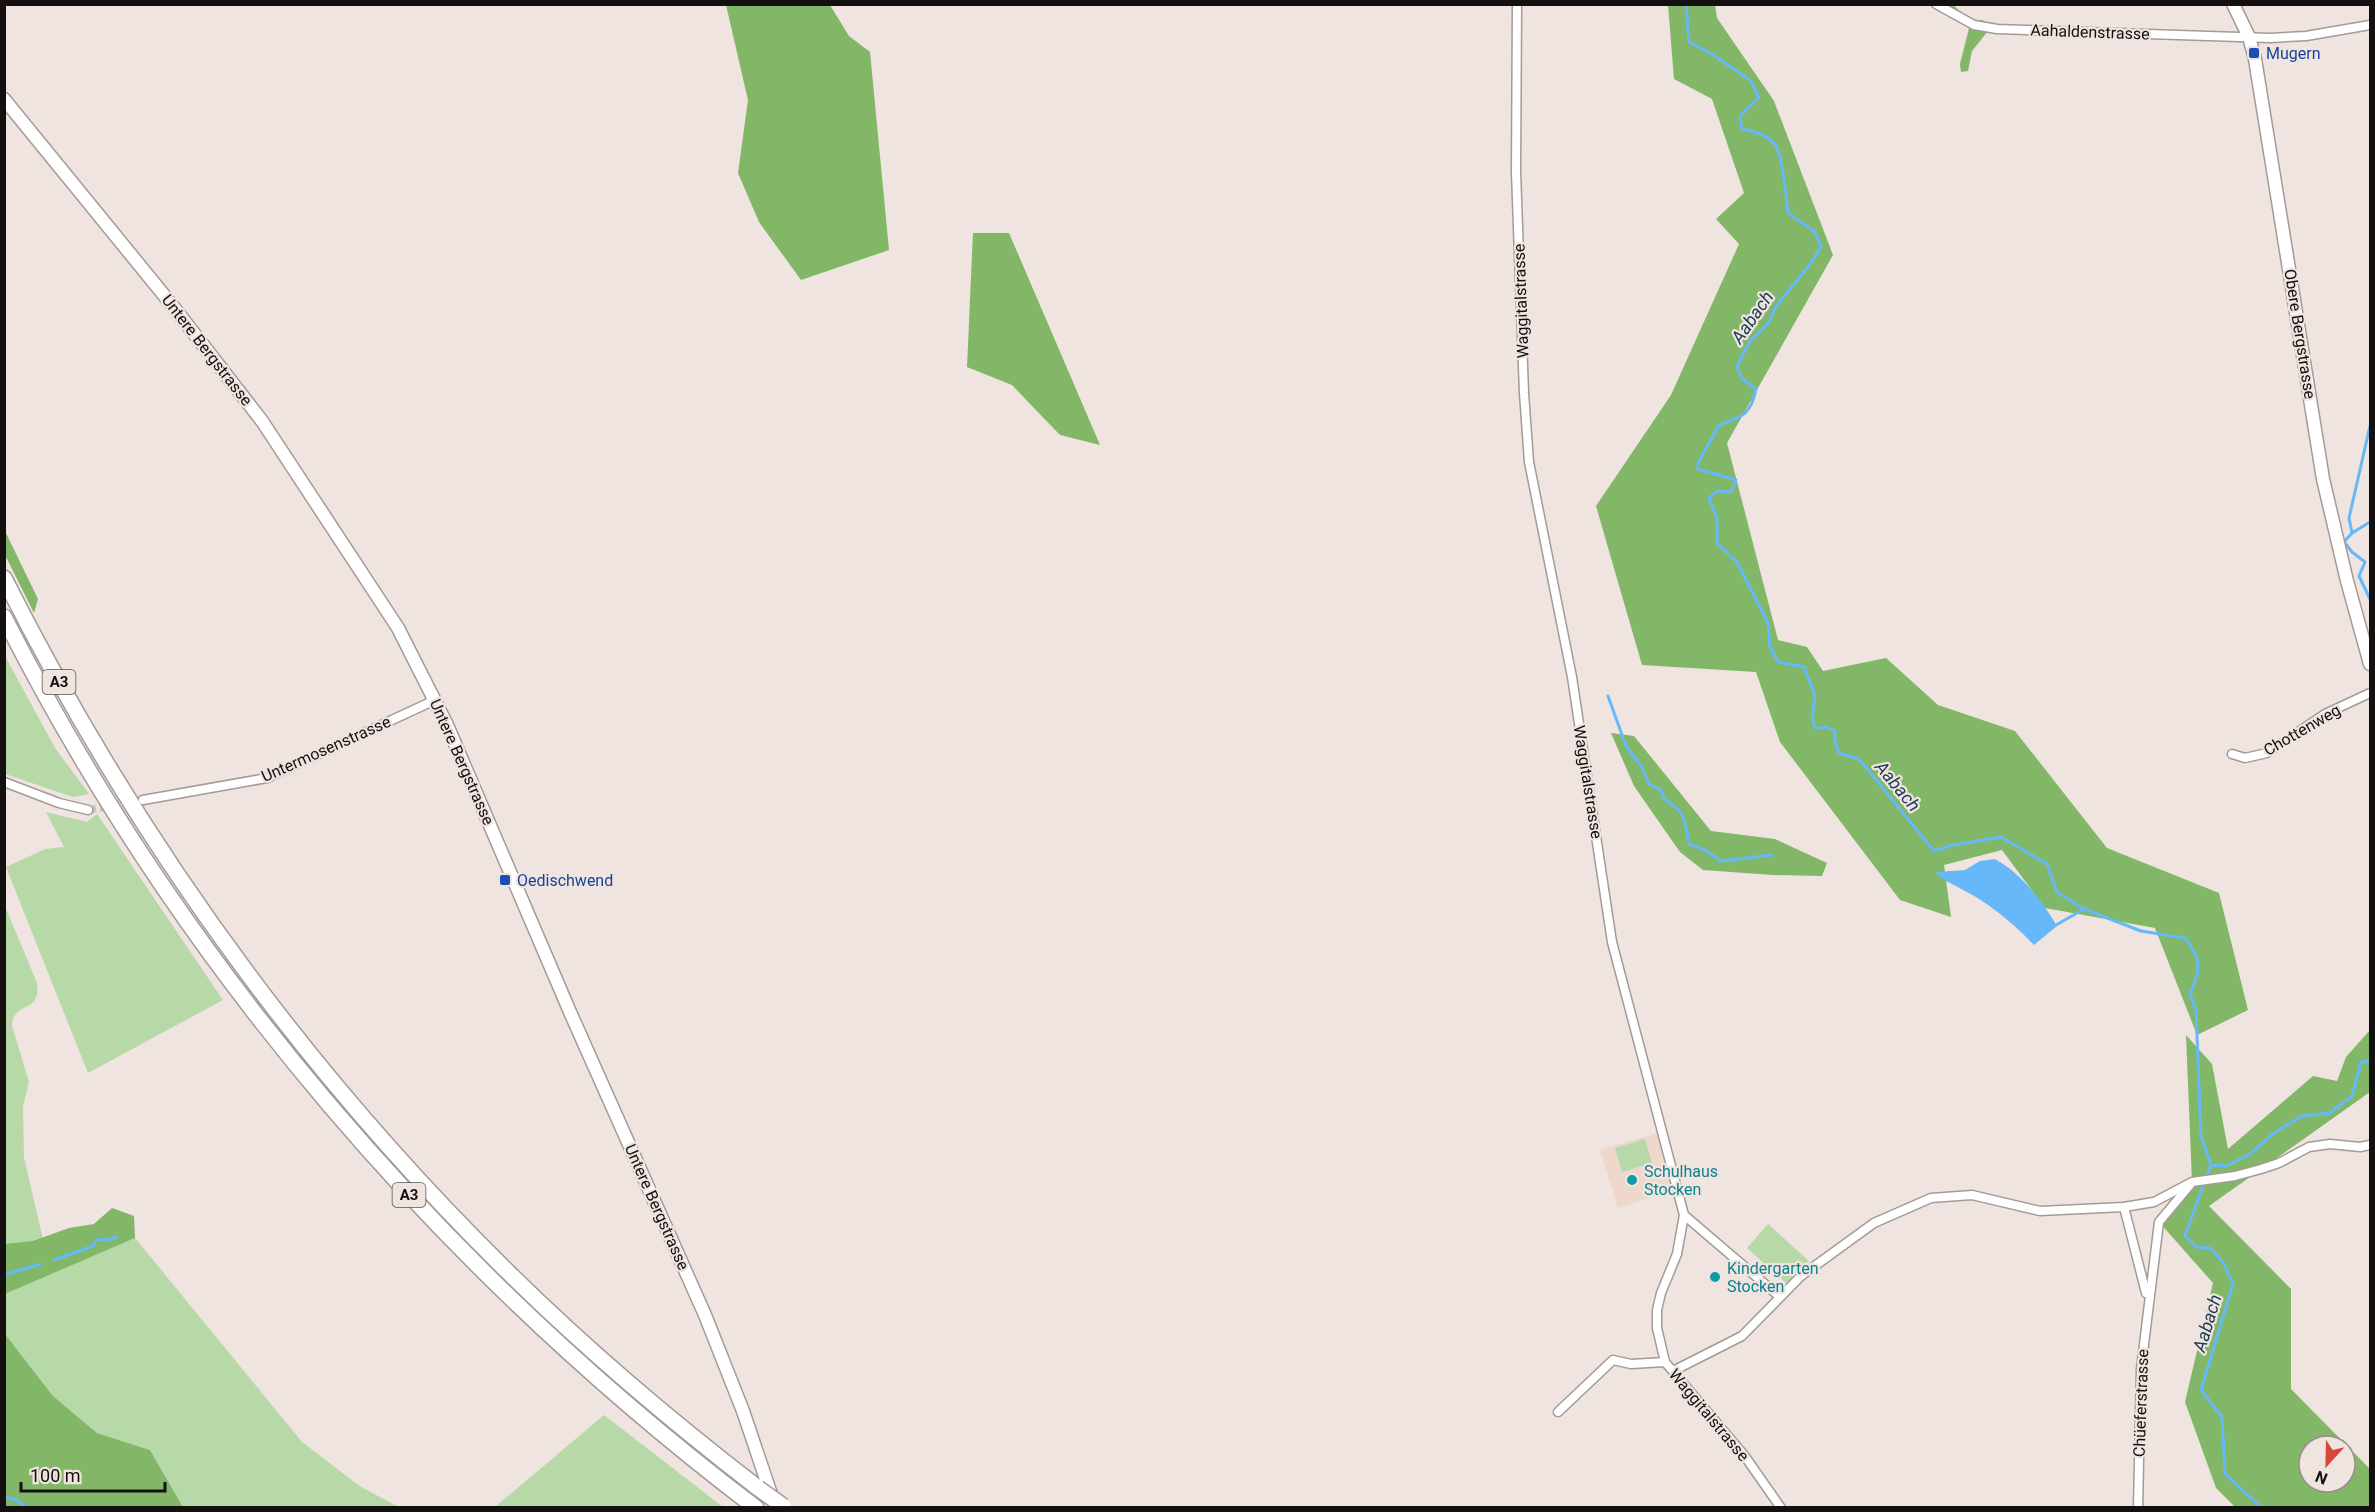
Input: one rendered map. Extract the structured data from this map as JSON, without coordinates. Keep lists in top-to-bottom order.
{
  "streets": {
    "highway": ["A3"],
    "main road": ["Obere Bergstrasse", "Untere Bergstrasse"],
    "street": [
      "Aahaldenstrasse",
      "Waggitalstrasse",
      "Chottenweg",
      "Untermosenstrasse",
      "Chüeferstrasse"
    ]
  },
  "crossings": [
    ["Aahaldenstrasse", "Obere Bergstrasse"],
    ["Untere Bergstrasse", "A3"],
    ["Untere Bergstrasse", "Untermosenstrasse"]
  ],
  "water": ["Aabach"],
  "places": {
    "transit": ["Mugern", "Oedischwend"],
    "other": ["Schulhaus Stocken", "Kindergarten Stocken"]
  },
  "scale_bar": "100 m",
  "north": "bottom"
}
